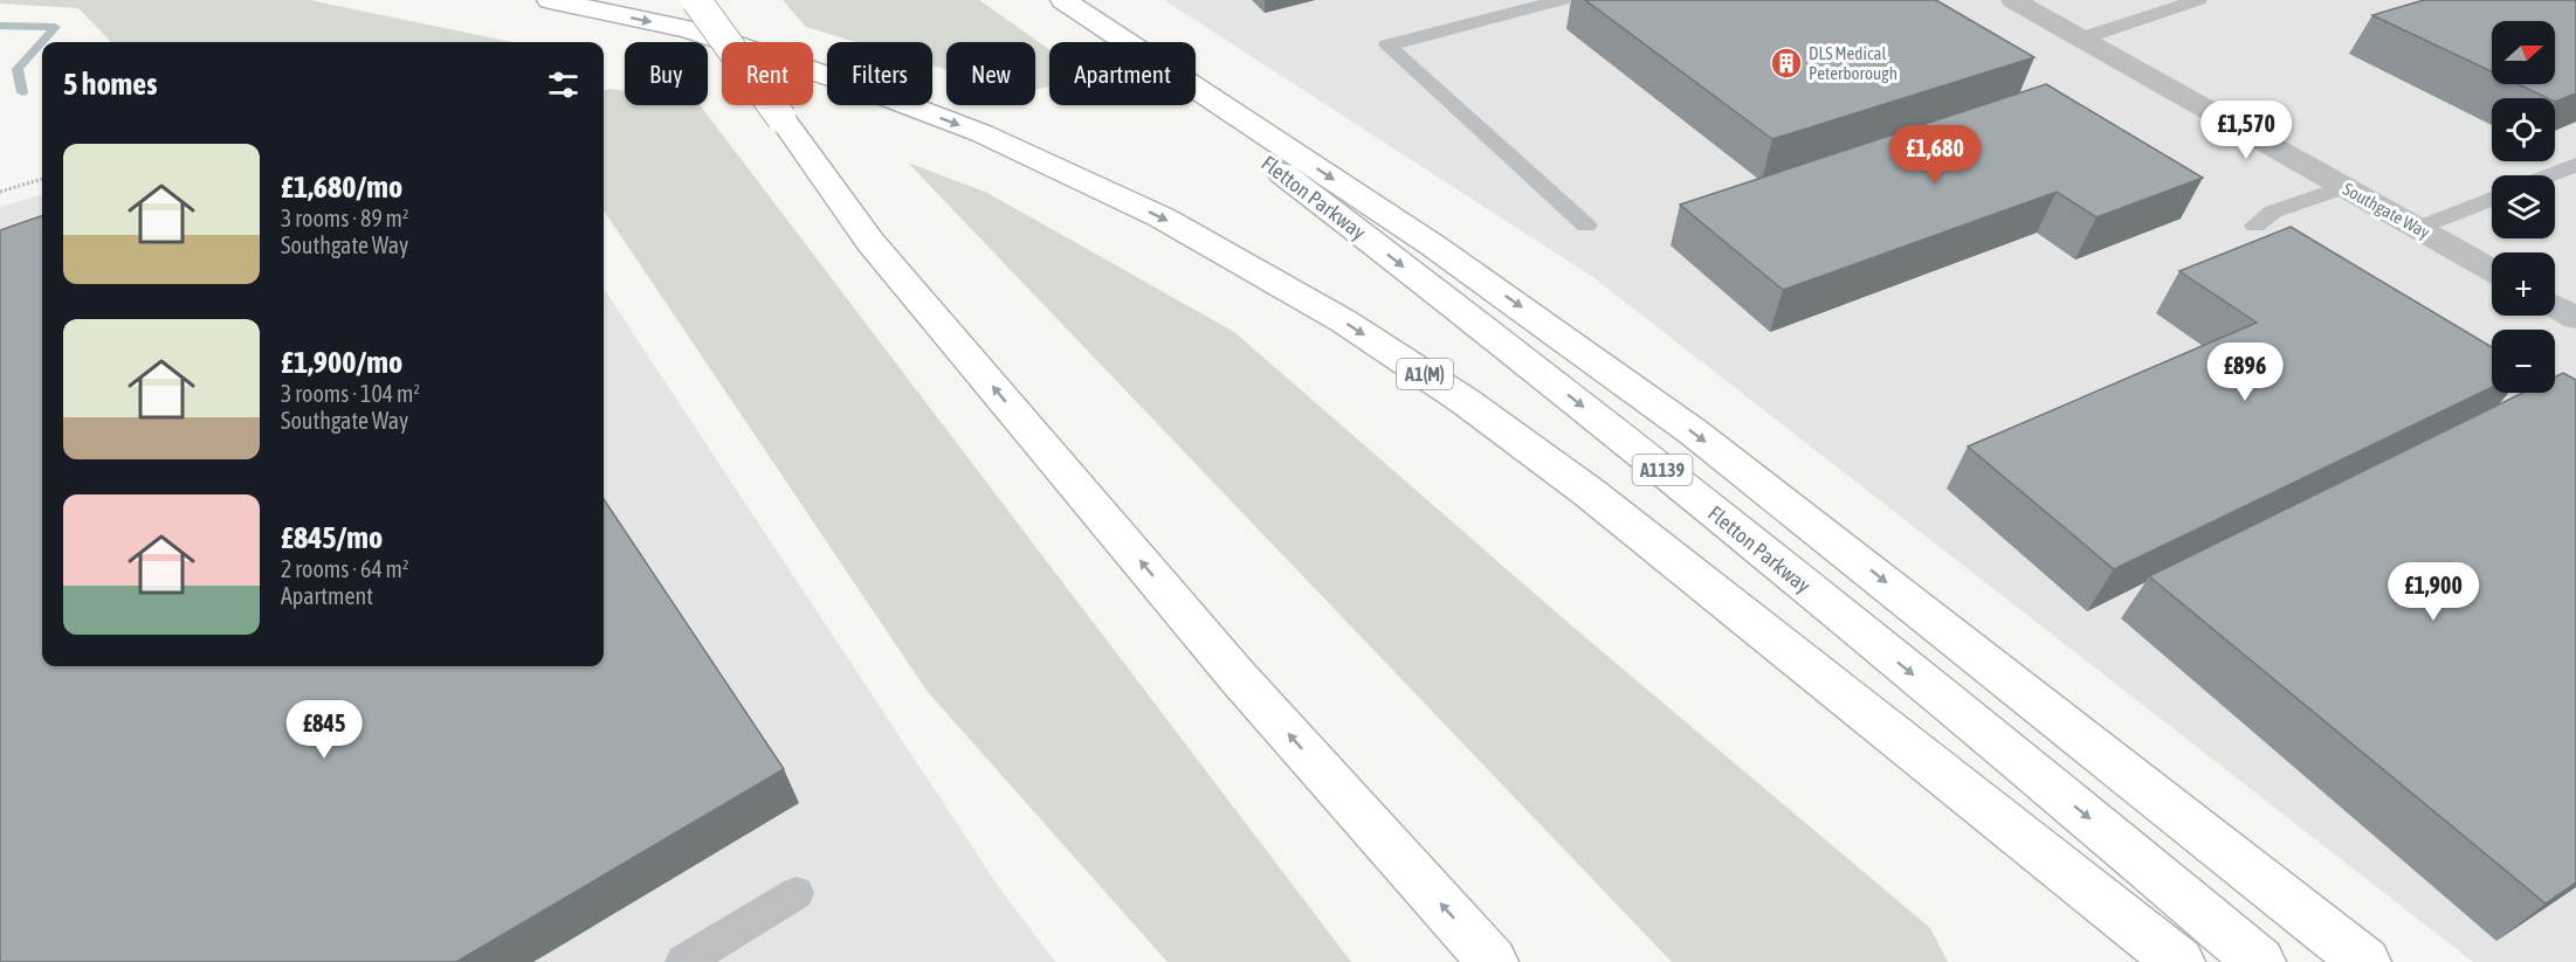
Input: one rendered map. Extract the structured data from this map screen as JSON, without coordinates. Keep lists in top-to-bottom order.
{
  "streets": {
    "highway": ["Fletton Parkway", "A1(M)", "A1139"],
    "street": ["Southgate Way"]
  },
  "places": {
    "building": ["DLS Medical Peterborough"]
  },
  "north": "right",
  "page": {
    "map_buttons": ["+", "−"],
    "chip": [
      "Buy",
      "Rent",
      "Filters",
      "New",
      "Apartment"
    ],
    "heading": "5 homes",
    "price": [
      "£1,570",
      "£1,680",
      "£896",
      "£1,900",
      "£845"
    ],
    "list": [
      {
        "name": "£1,680/mo",
        "note": "3 rooms · 89 m² · Southgate Way"
      },
      {
        "name": "£1,900/mo",
        "note": "3 rooms · 104 m² · Southgate Way"
      },
      {
        "name": "£845/mo",
        "note": "2 rooms · 64 m² · Apartment"
      }
    ]
  }
}
